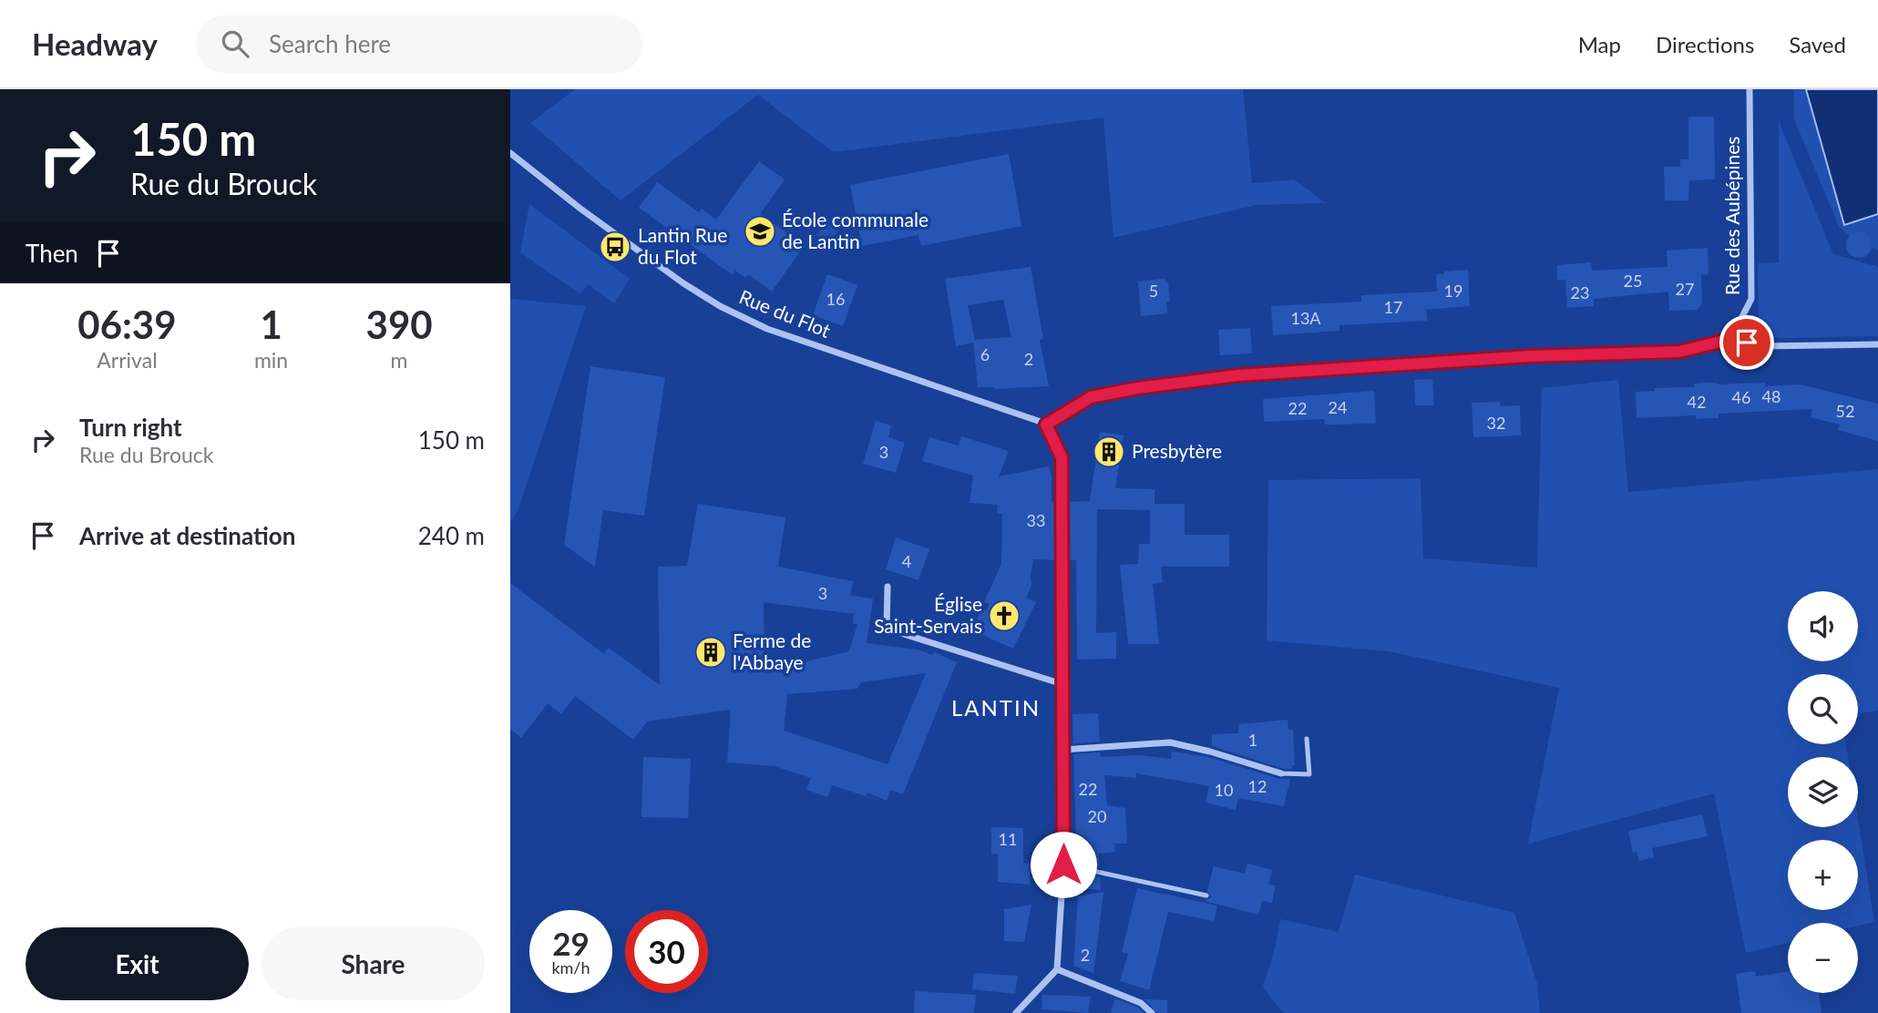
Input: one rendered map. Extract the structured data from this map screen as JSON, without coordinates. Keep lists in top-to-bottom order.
{
  "streets": {
    "street": ["Rue des Aubépines", "Rue du Flot"]
  },
  "districts": ["LANTIN"],
  "places": {
    "school or university": ["École communale de Lantin"],
    "bus stop": ["Lantin Rue du Flot"],
    "building": ["Presbytère", "Ferme de l'Abbaye"],
    "church": ["Église Saint-Servais"]
  },
  "house_numbers": [
    "25",
    "27",
    "5",
    "19",
    "23",
    "16",
    "17",
    "13A",
    "6",
    "2",
    "48",
    "46",
    "42",
    "24",
    "22",
    "52",
    "32",
    "3",
    "33",
    "4",
    "3",
    "1",
    "12",
    "22",
    "10",
    "20",
    "11",
    "2"
  ],
  "page": {
    "header": "Headway",
    "search": "Search here",
    "nav": ["Map", "Directions", "Saved"],
    "turn": ["150 m", "Rue du Brouck"],
    "then": "Then",
    "eta": [
      "06:39",
      "Arrival",
      "1",
      "min",
      "390",
      "m"
    ],
    "list": [
      {
        "name": "Turn right",
        "note": "Rue du Brouck",
        "value": "150 m"
      },
      {
        "name": "Arrive at destination",
        "value": "240 m"
      }
    ],
    "map_buttons": ["+", "−"],
    "speed": "29 km/h",
    "limit": "30",
    "buttons": ["Exit", "Share"]
  }
}
